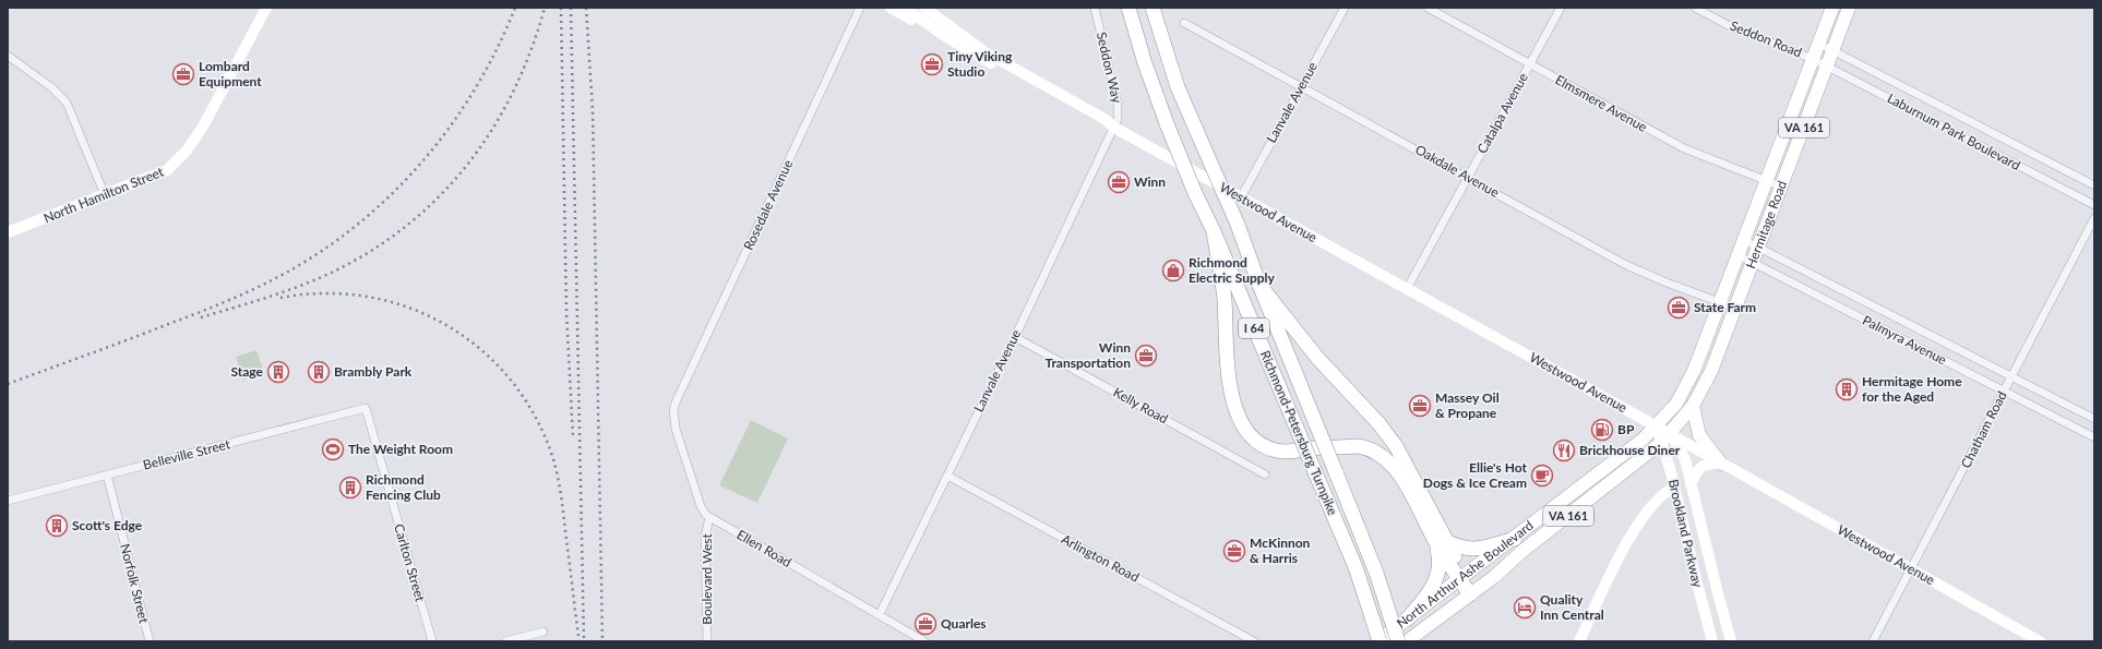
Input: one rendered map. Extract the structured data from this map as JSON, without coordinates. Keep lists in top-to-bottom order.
{
  "streets": {
    "highway": ["I 64", "Richmond-Petersburg Turnpike"],
    "main road": [
      "VA 161",
      "North Hamilton Street",
      "Westwood Avenue",
      "Hermitage Road",
      "Brookland Parkway",
      "North Arthur Ashe Boulevard"
    ],
    "street": [
      "Seddon Road",
      "Seddon Way",
      "Lanvale Avenue",
      "Elmsmere Avenue",
      "Catalpa Avenue",
      "Laburnum Park Boulevard",
      "Oakdale Avenue",
      "Rosedale Avenue",
      "Palmyra Avenue",
      "Kelly Road",
      "Chatham Road",
      "Belleville Street",
      "Ellen Road",
      "Arlington Road",
      "Carlton Street",
      "Boulevard West",
      "Norfolk Street"
    ]
  },
  "crossings": [
    ["Seddon Road", "Laburnum Park Boulevard"],
    ["Seddon Road", "Hermitage Road"],
    ["Seddon Way", "Lanvale Avenue"],
    ["Seddon Way", "Westwood Avenue"],
    ["Lanvale Avenue", "Oakdale Avenue"],
    ["Lanvale Avenue", "Westwood Avenue"],
    ["Lanvale Avenue", "Kelly Road"],
    ["Lanvale Avenue", "Ellen Road"],
    ["Lanvale Avenue", "Arlington Road"],
    ["Elmsmere Avenue", "Catalpa Avenue"],
    ["Elmsmere Avenue", "Hermitage Road"],
    ["Catalpa Avenue", "Oakdale Avenue"],
    ["Catalpa Avenue", "Westwood Avenue"],
    ["Laburnum Park Boulevard", "Hermitage Road"],
    ["Oakdale Avenue", "Hermitage Road"],
    ["Rosedale Avenue", "Ellen Road"],
    ["Westwood Avenue", "Hermitage Road"],
    ["Westwood Avenue", "Chatham Road"],
    ["Westwood Avenue", "Brookland Parkway"],
    ["Westwood Avenue", "North Arthur Ashe Boulevard"],
    ["Hermitage Road", "Palmyra Avenue"],
    ["Hermitage Road", "Brookland Parkway"],
    ["Hermitage Road", "North Arthur Ashe Boulevard"],
    ["Palmyra Avenue", "Chatham Road"],
    ["Richmond-Petersburg Turnpike", "North Arthur Ashe Boulevard"],
    ["Belleville Street", "Carlton Street"],
    ["Belleville Street", "Norfolk Street"],
    ["Brookland Parkway", "North Arthur Ashe Boulevard"],
    ["Ellen Road", "Boulevard West"]
  ],
  "places": {
    "office": [
      "Tiny Viking Studio",
      "Lombard Equipment",
      "Winn",
      "State Farm",
      "Winn Transportation",
      "Massey Oil & Propane",
      "McKinnon & Harris",
      "Quarles"
    ],
    "shop": ["Richmond Electric Supply"],
    "building": [
      "Stage",
      "Brambly Park",
      "Hermitage Home for the Aged",
      "Richmond Fencing Club",
      "Scott's Edge"
    ],
    "fuel station": ["BP"],
    "sports": ["The Weight Room"],
    "restaurant": ["Brickhouse Diner"],
    "cafe": ["Ellie's Hot Dogs & Ice Cream"],
    "hotel": ["Quality Inn Central"]
  }
}
